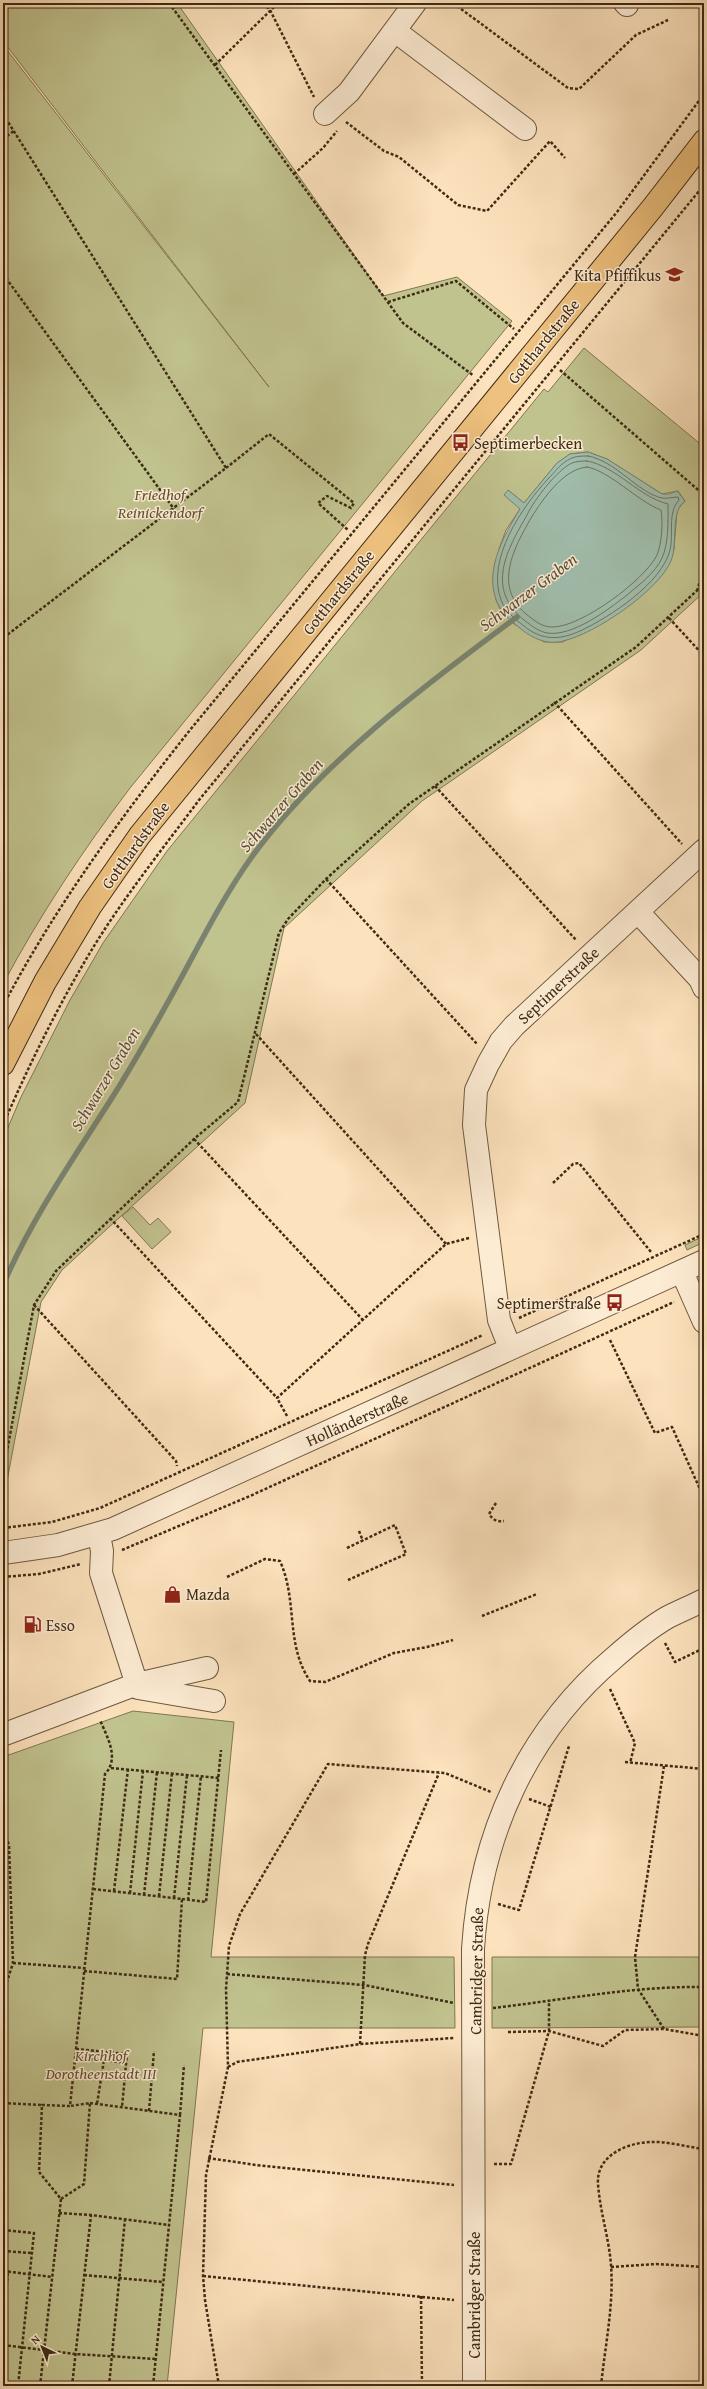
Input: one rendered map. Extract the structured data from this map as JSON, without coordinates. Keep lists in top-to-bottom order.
{
  "streets": {
    "main road": ["Gotthardstraße"],
    "street": ["Septimerstraße", "Holländerstraße", "Cambridger Straße"]
  },
  "crossings": [
    ["Septimerstraße", "Holländerstraße"]
  ],
  "water": ["Schwarzer Graben"],
  "parks": ["Friedhof Reinickendorf", "Kirchhof Dorotheenstadt III"],
  "places": {
    "school or university": ["Kita Pfiffikus"],
    "bus stop": ["Septimerbecken", "Septimerstraße"],
    "shop": ["Mazda"],
    "fuel station": ["Esso"]
  },
  "north": "top left"
}
